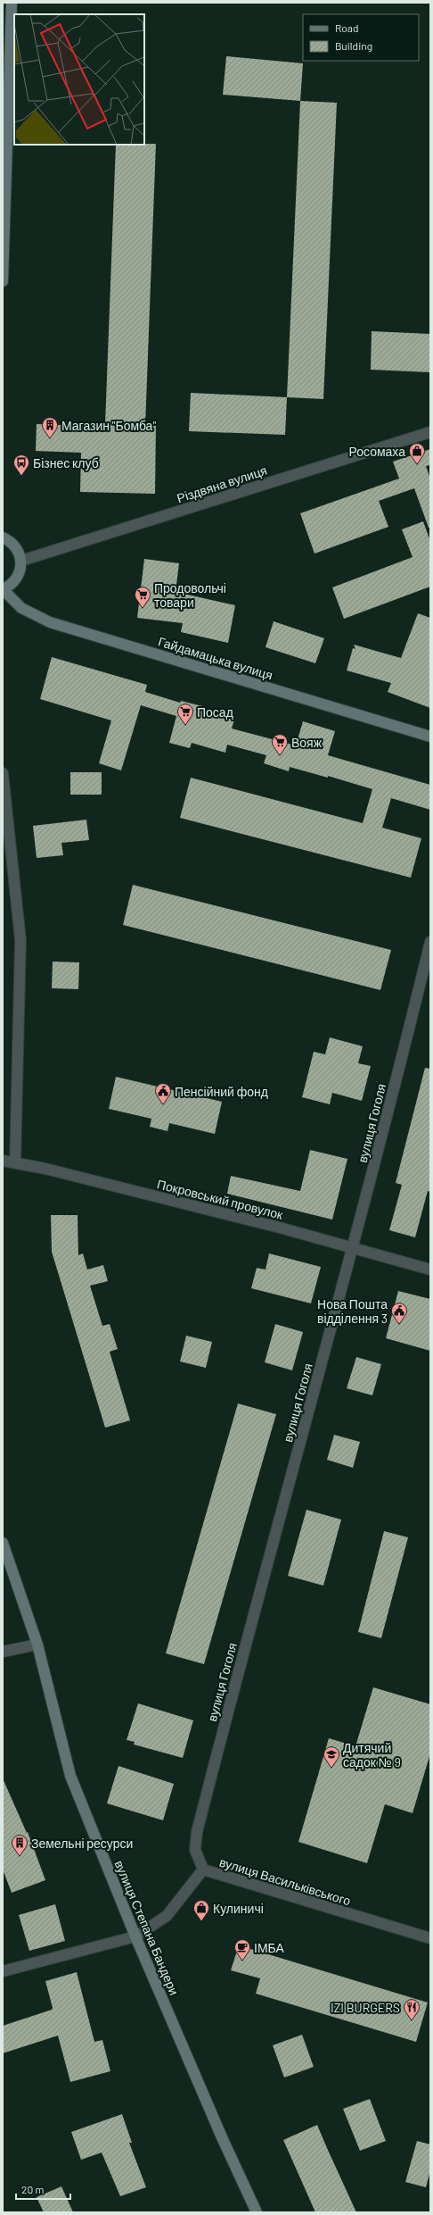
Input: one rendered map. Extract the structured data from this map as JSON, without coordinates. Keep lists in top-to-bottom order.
{
  "streets": {
    "street": [
      "Різдвяна вулиця",
      "Гайдамацька вулиця",
      "вулиця Гоголя",
      "Покровський провулок",
      "вулиця Васильківського",
      "вулиця Степана Бандери"
    ]
  },
  "crossings": [
    ["вулиця Гоголя", "Покровський провулок"],
    ["вулиця Гоголя", "вулиця Васильківського"],
    ["вулиця Васильківського", "вулиця Степана Бандери"]
  ],
  "places": {
    "building": ["Магазин \"Бомба\"", "Земельні ресурси"],
    "shop": ["Росомаха", "Кулиничі"],
    "bus stop": ["Бізнес клуб"],
    "supermarket": ["Продовольчі товари", "Посад", "Вояж"],
    "public building": ["Пенсійний фонд", "Нова Пошта відділення 3"],
    "school or university": ["Дитячий садок № 9"],
    "cafe": ["ІМБА"],
    "restaurant": ["IZI BURGERS"]
  },
  "legend": ["Road", "Building"],
  "scale_bar": "20 m"
}
